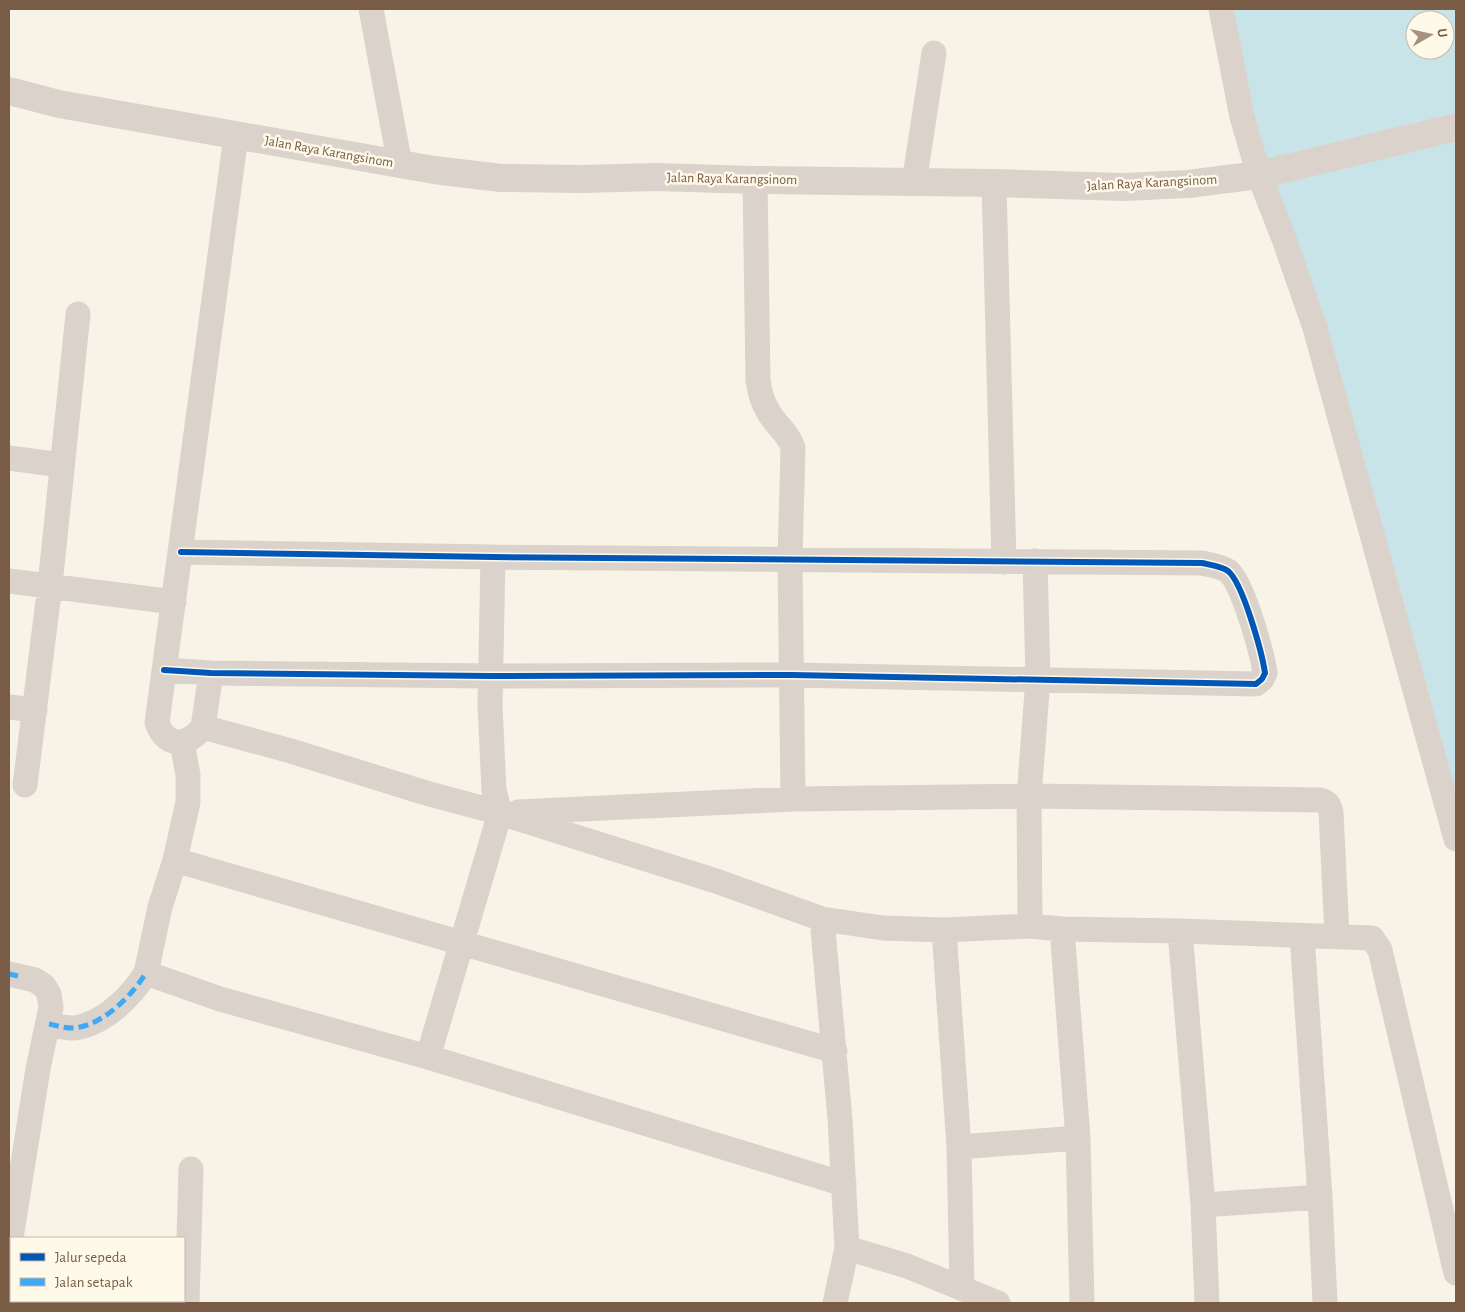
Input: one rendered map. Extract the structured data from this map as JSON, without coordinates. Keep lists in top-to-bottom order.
{
  "streets": {
    "street": ["Jalan Raya Karangsinom"]
  },
  "legend": ["Jalur sepeda", "Jalan setapak"],
  "north": "right"
}
